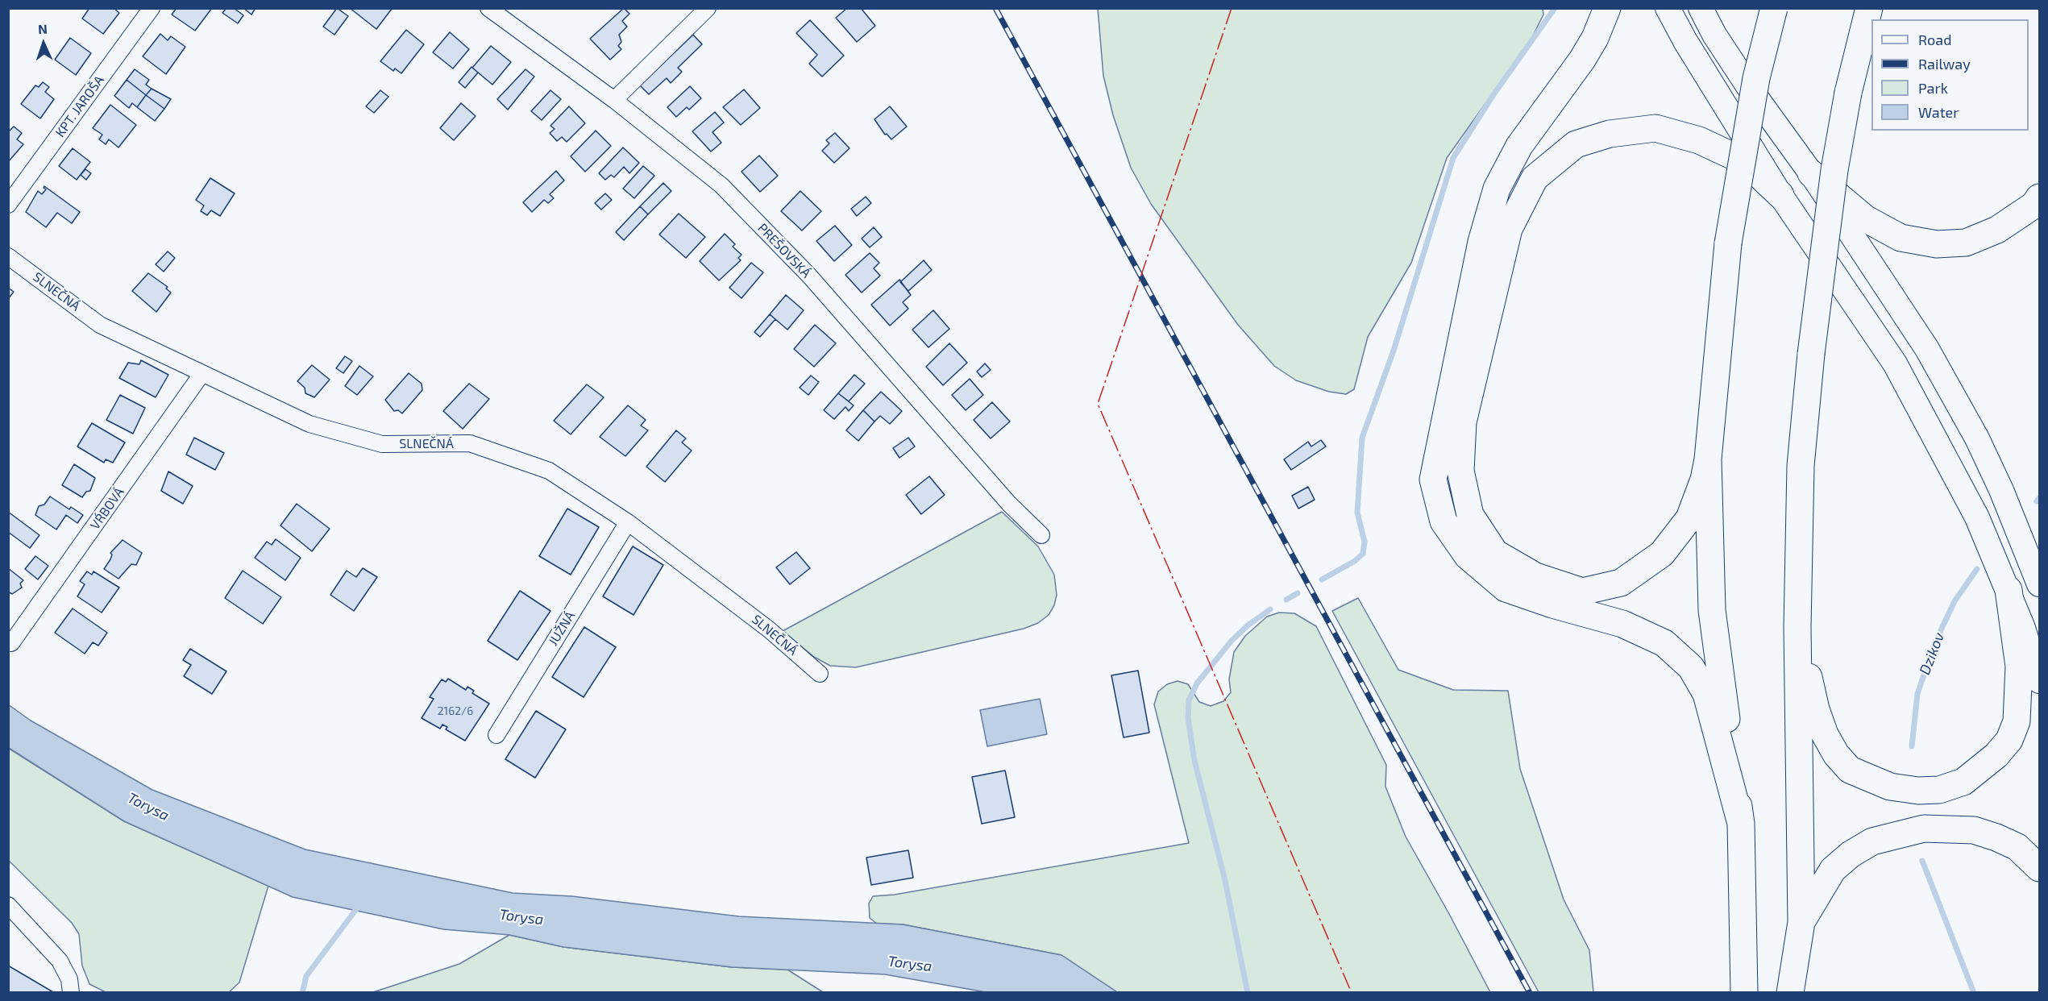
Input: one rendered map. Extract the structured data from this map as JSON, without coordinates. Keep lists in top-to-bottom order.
{
  "streets": {
    "street": [
      "KPT. JAROŠA",
      "PREŠOVSKÁ",
      "SLNEČNÁ",
      "VŔBOVÁ",
      "JUŽNÁ"
    ]
  },
  "crossings": [
    ["SLNEČNÁ", "VŔBOVÁ"],
    ["SLNEČNÁ", "JUŽNÁ"]
  ],
  "water": ["Dzikov", "Torysa"],
  "house_numbers": ["2162/6"],
  "legend": [
    "Road",
    "Railway",
    "Park",
    "Water"
  ],
  "north": "top"
}
